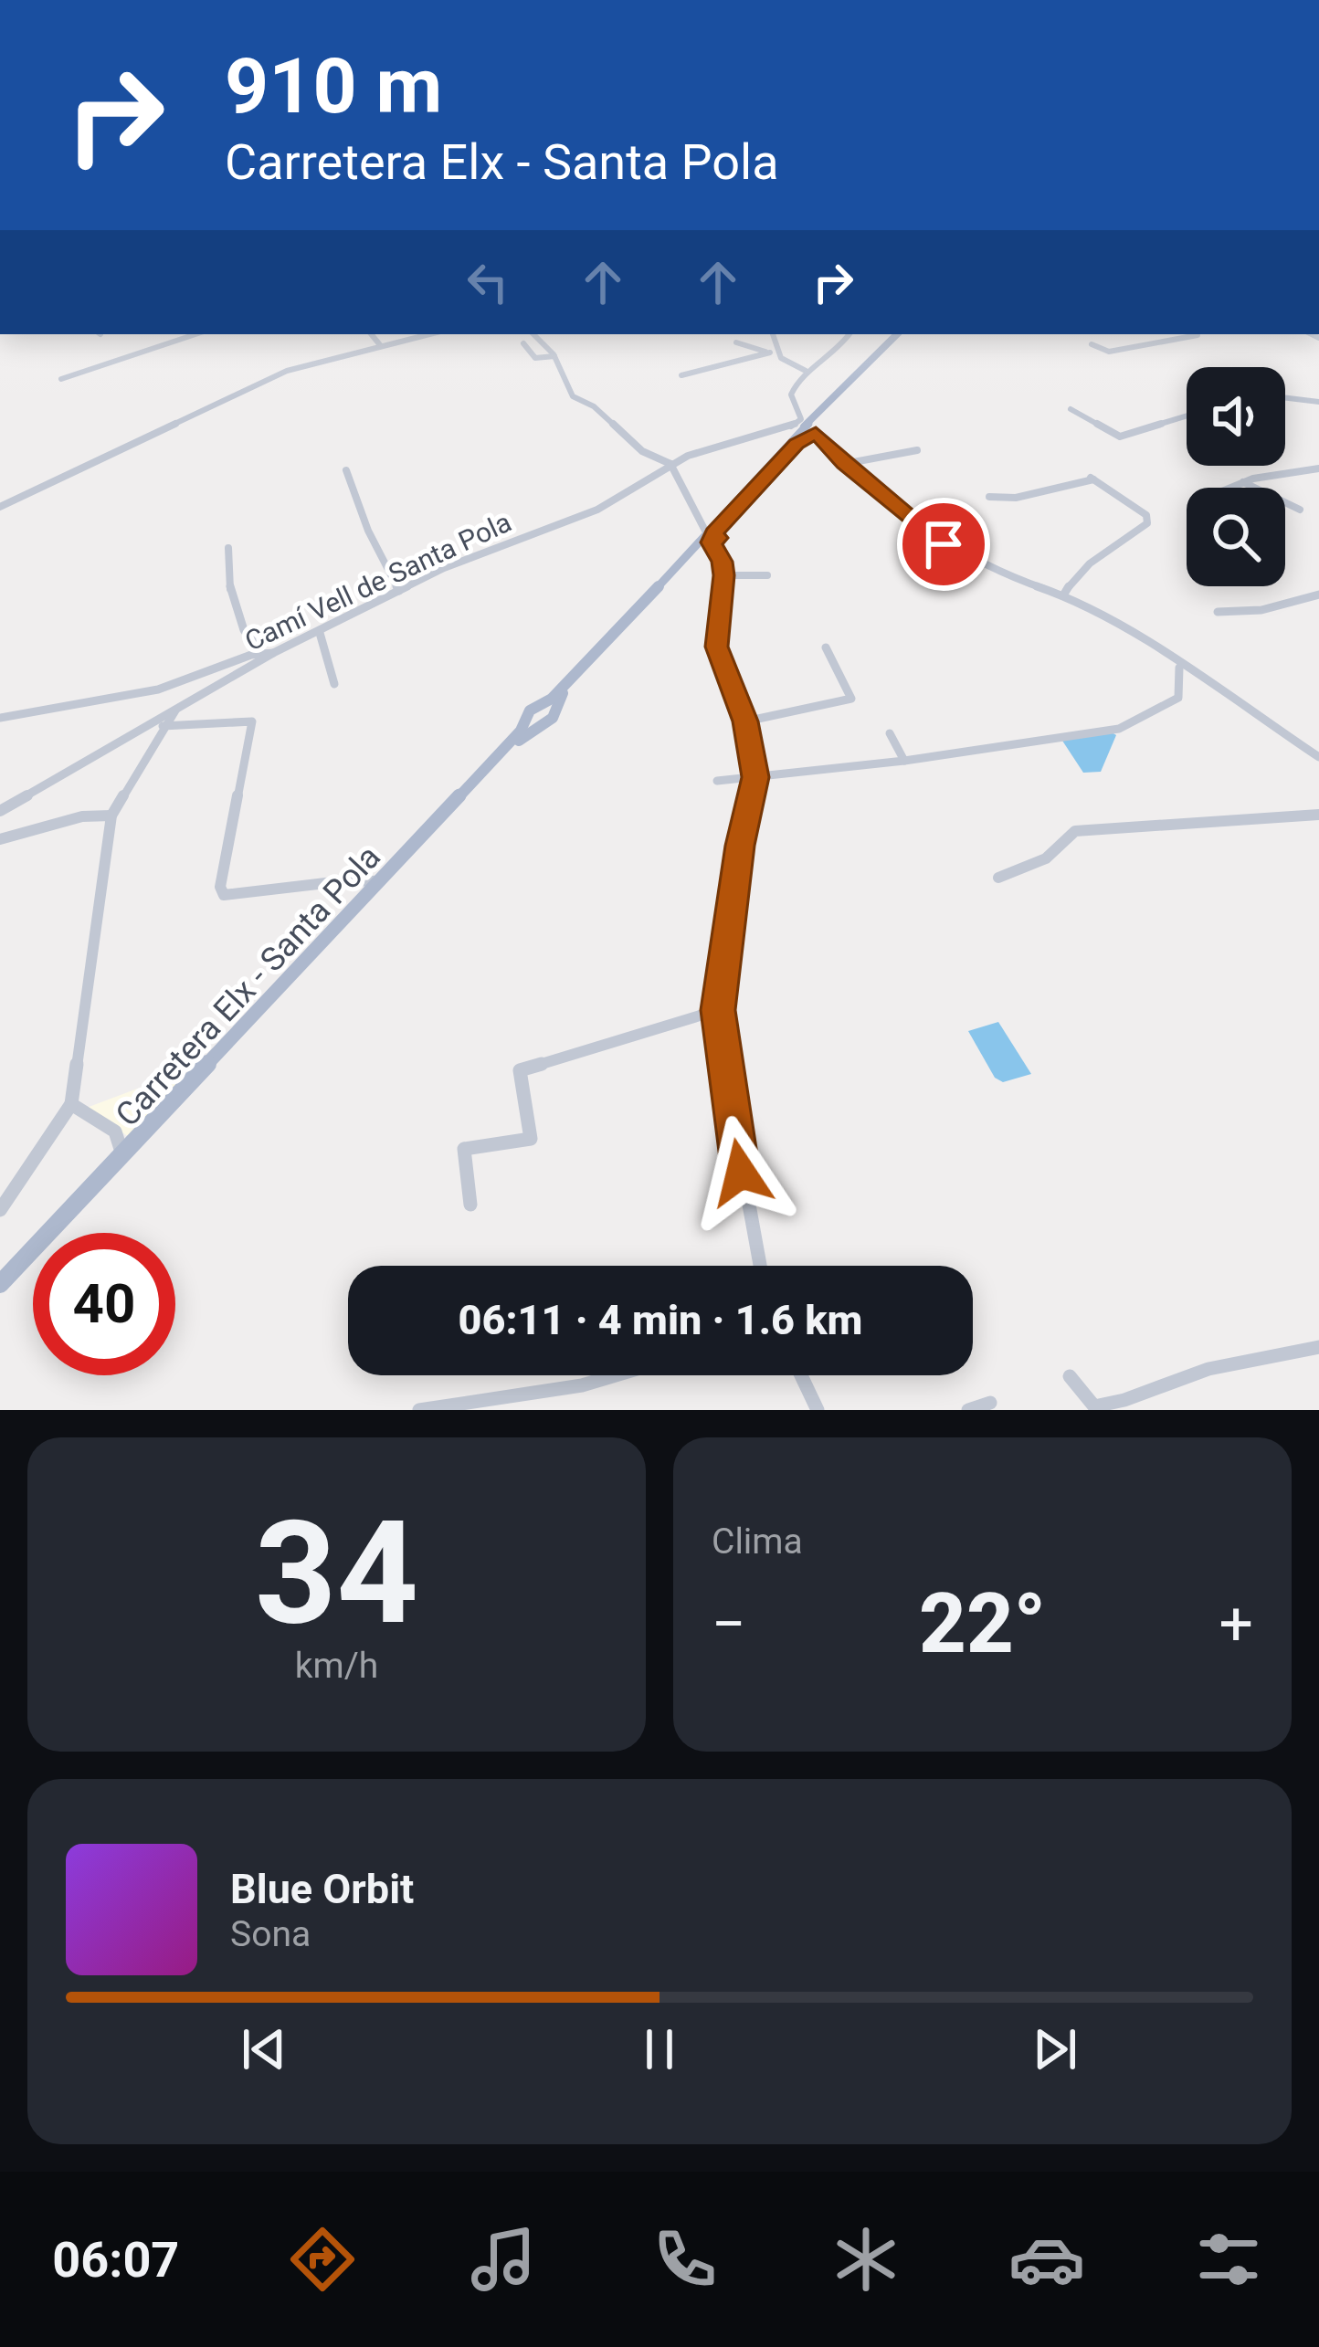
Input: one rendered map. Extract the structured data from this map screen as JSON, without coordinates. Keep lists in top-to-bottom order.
{
  "streets": {
    "main road": ["Carretera Elx - Santa Pola"],
    "street": ["Camí Vell de Santa Pola"]
  },
  "page": {
    "turn": ["910 m", "Carretera Elx - Santa Pola"],
    "limit": "40",
    "trip": "06:11 · 4 min · 1.6 km",
    "tile": [
      ["34", "km/h"],
      "Clima"
    ],
    "heat": ["−", "22°", "+"],
    "song": ["Blue Orbit", "Sona"],
    "tabs": "06:07"
  }
}
